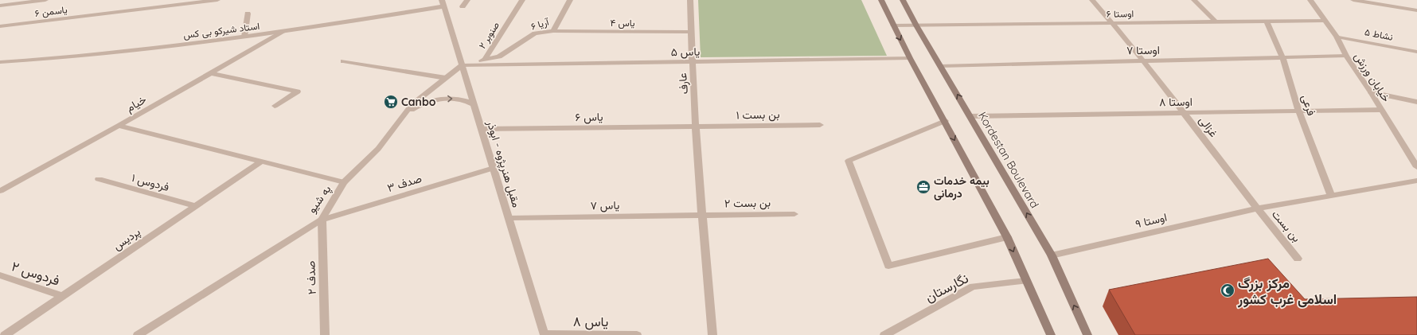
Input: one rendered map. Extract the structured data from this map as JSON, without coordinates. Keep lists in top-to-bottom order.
{
  "streets": {
    "main road": ["Kordestan Boulevard"],
    "street": [
      "یاسمن ۶",
      "اوستا ۶",
      "یاس ۴",
      "آریا ۶",
      "استاد شیرکو بی کس",
      "نشاط ۵",
      "صنوبر ۲",
      "اوستا ۷",
      "یاس ۵",
      "خیابان ورزش",
      "عارف",
      "اوستا ۸",
      "خیام",
      "فرعی",
      "بن بست ۱",
      "یاس ۶",
      "غزالی",
      "مقبل هنرپژوه - ابوذر",
      "فردوس ۱",
      "صدف ۳",
      "په شیو",
      "بن بست ۲",
      "یاس ۷",
      "اوستا ۹",
      "بن بست",
      "پردیس",
      "فردوس ۲",
      "صدف ۲",
      "نگارستان",
      "یاس ۸"
    ]
  },
  "crossings": [
    ["اوستا ۶", "خیابان ورزش"],
    ["اوستا ۶", "فرعی"],
    ["اوستا ۶", "غزالی"],
    ["اوستا ۶", "Kordestan Boulevard"],
    ["یاس ۴", "آریا ۶"],
    ["یاس ۴", "عارف"],
    ["آریا ۶", "صنوبر ۲"],
    ["استاد شیرکو بی کس", "خیام"],
    ["استاد شیرکو بی کس", "مقبل هنرپژوه - ابوذر"],
    ["نشاط ۵", "خیابان ورزش"],
    ["صنوبر ۲", "یاس ۵"],
    ["صنوبر ۲", "مقبل هنرپژوه - ابوذر"],
    ["صنوبر ۲", "په شیو"],
    ["اوستا ۷", "خیابان ورزش"],
    ["اوستا ۷", "فرعی"],
    ["اوستا ۷", "غزالی"],
    ["اوستا ۷", "Kordestan Boulevard"],
    ["یاس ۵", "عارف"],
    ["یاس ۵", "مقبل هنرپژوه - ابوذر"],
    ["یاس ۵", "په شیو"],
    ["خیابان ورزش", "اوستا ۸"],
    ["عارف", "بن بست ۱"],
    ["عارف", "یاس ۶"],
    ["عارف", "بن بست ۲"],
    ["عارف", "یاس ۷"],
    ["اوستا ۸", "فرعی"],
    ["اوستا ۸", "غزالی"],
    ["اوستا ۸", "Kordestan Boulevard"],
    ["فرعی", "اوستا ۹"],
    ["بن بست ۱", "یاس ۶"],
    ["یاس ۶", "مقبل هنرپژوه - ابوذر"],
    ["غزالی", "اوستا ۹"],
    ["غزالی", "بن بست"],
    ["Kordestan Boulevard", "اوستا ۹"],
    ["مقبل هنرپژوه - ابوذر", "صدف ۳"],
    ["مقبل هنرپژوه - ابوذر", "په شیو"],
    ["مقبل هنرپژوه - ابوذر", "یاس ۷"],
    ["مقبل هنرپژوه - ابوذر", "یاس ۸"],
    ["فردوس ۱", "پردیس"],
    ["صدف ۳", "په شیو"],
    ["صدف ۳", "صدف ۲"],
    ["په شیو", "صدف ۲"],
    ["بن بست ۲", "یاس ۷"],
    ["اوستا ۹", "بن بست"],
    ["پردیس", "فردوس ۲"]
  ],
  "places": {
    "supermarket": ["Canbo"],
    "office": ["بیمه خدمات درمانی"],
    "mosque": ["مرکز بزرگ اسلامی غرب کشور"]
  }
}
